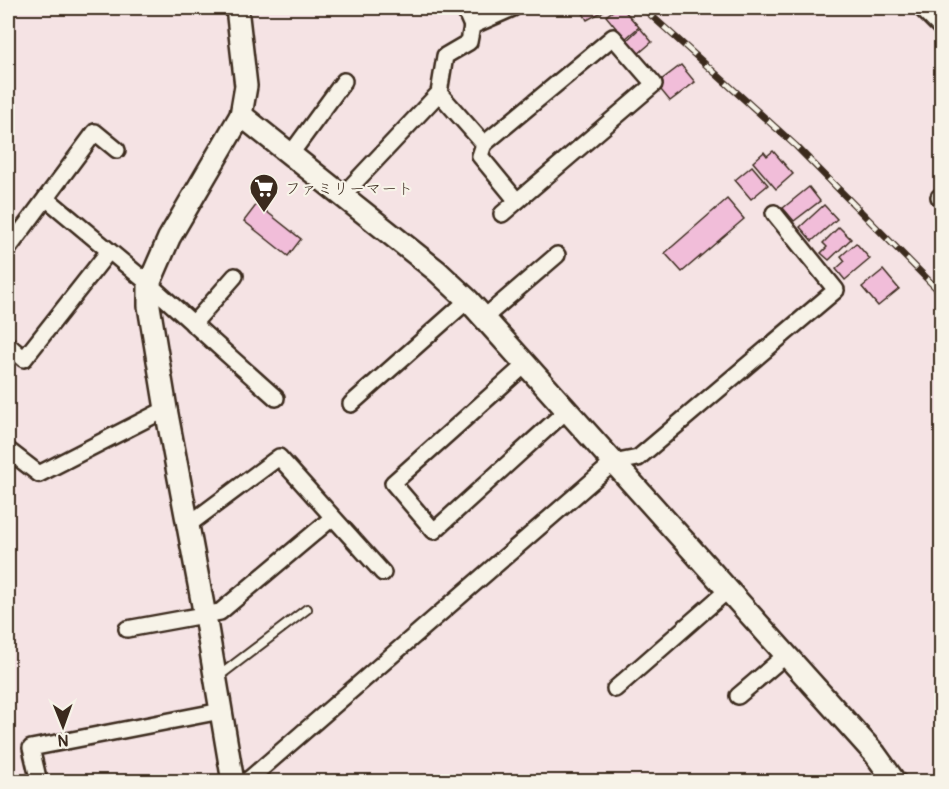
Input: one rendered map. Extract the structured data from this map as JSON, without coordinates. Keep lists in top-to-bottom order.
{
  "places": {
    "supermarket": ["ファミリーマート"]
  },
  "north": "bottom"
}
